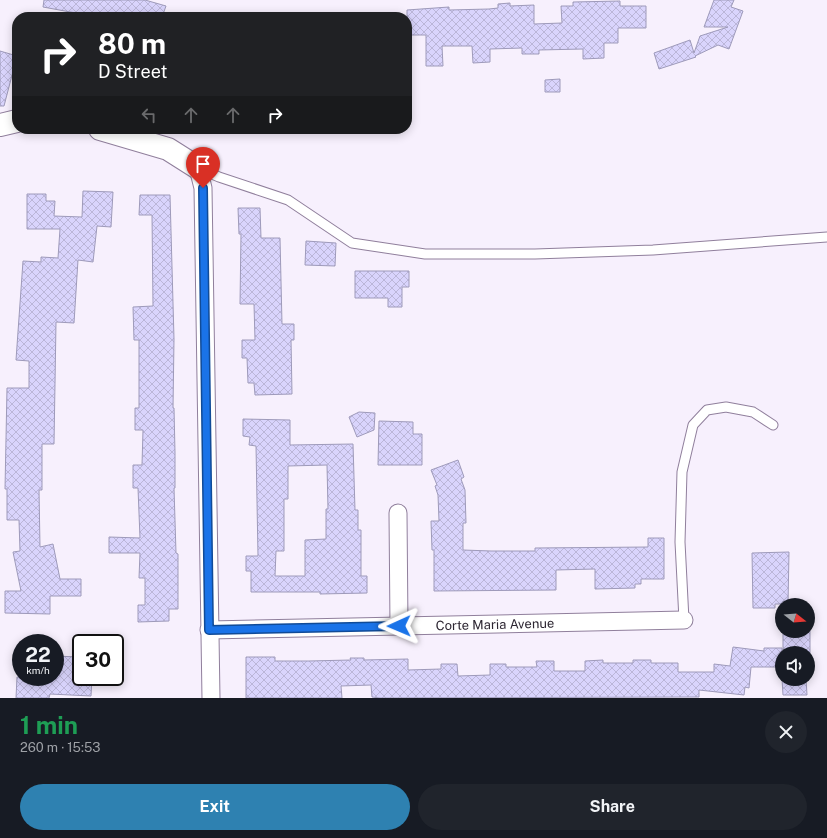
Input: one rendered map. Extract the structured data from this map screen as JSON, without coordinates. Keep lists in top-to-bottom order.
{
  "streets": {
    "street": ["Corte Maria Avenue"]
  },
  "north": "right",
  "page": {
    "turn": ["80 m", "D Street"],
    "speed": "22 km/h",
    "limit": "30",
    "heading": ["1 min", "260 m · 15:53"],
    "buttons": ["Exit", "Share"]
  }
}
